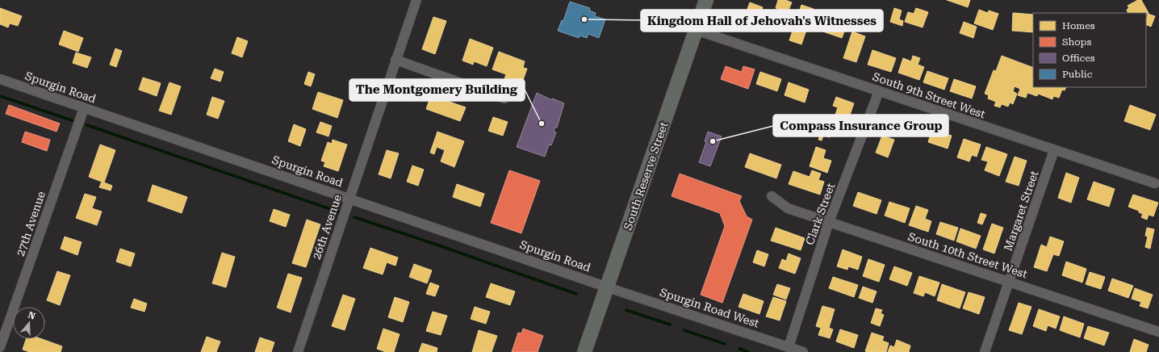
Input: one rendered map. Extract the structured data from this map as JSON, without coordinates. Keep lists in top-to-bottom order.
{
  "streets": {
    "highway": ["South Reserve Street"],
    "street": [
      "Spurgin Road",
      "South 9th Street West",
      "Margaret Street",
      "Clark Street",
      "27th Avenue",
      "26th Avenue",
      "South 10th Street West",
      "Spurgin Road West"
    ]
  },
  "crossings": [
    ["Spurgin Road", "South Reserve Street"],
    ["Spurgin Road", "27th Avenue"],
    ["Spurgin Road", "26th Avenue"],
    ["Spurgin Road", "Spurgin Road West"],
    ["South 9th Street West", "South Reserve Street"],
    ["South 9th Street West", "Margaret Street"],
    ["South 9th Street West", "Clark Street"],
    ["South Reserve Street", "Spurgin Road West"],
    ["Margaret Street", "South 10th Street West"],
    ["Clark Street", "South 10th Street West"],
    ["Clark Street", "Spurgin Road West"]
  ],
  "places": ["Kingdom Hall of Jehovah's Witnesses", "The Montgomery Building", "Compass Insurance Group"],
  "legend": [
    "Homes",
    "Shops",
    "Offices",
    "Public"
  ],
  "north": "top"
}
